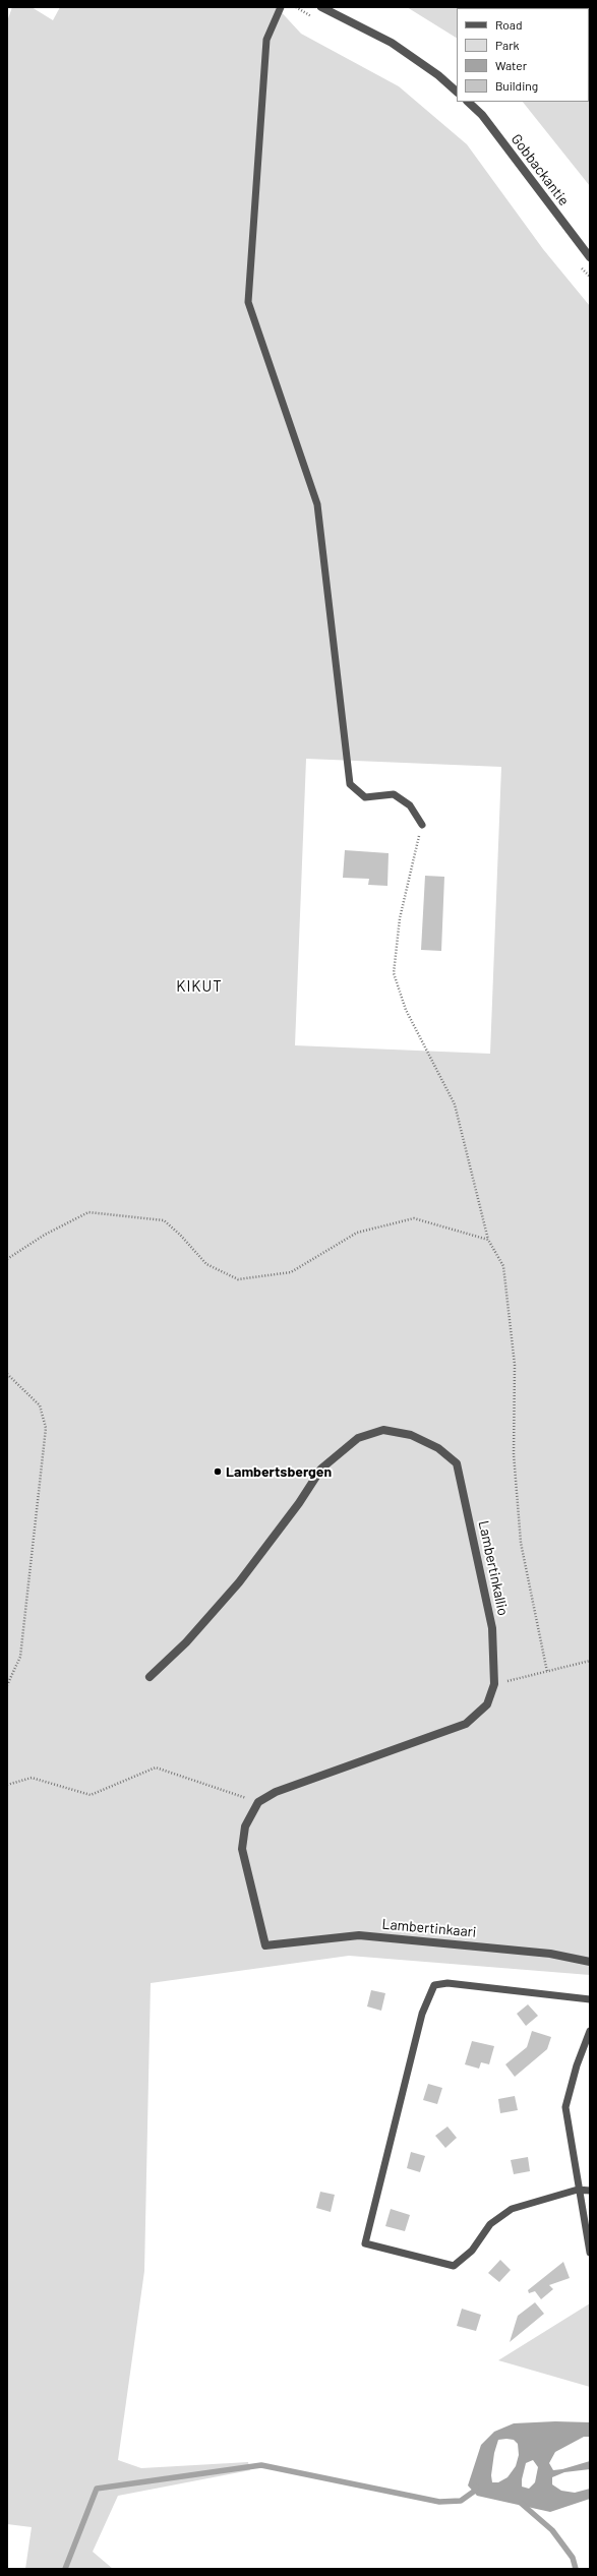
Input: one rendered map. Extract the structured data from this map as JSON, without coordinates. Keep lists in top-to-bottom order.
{
  "streets": {
    "street": ["Gobbackantie", "Lambertinkallio", "Lambertinkaari"]
  },
  "crossings": [
    ["Lambertinkallio", "Lambertinkaari"]
  ],
  "districts": ["KIKUT"],
  "places": ["Lambertsbergen"],
  "legend": [
    "Road",
    "Park",
    "Water",
    "Building"
  ]
}
